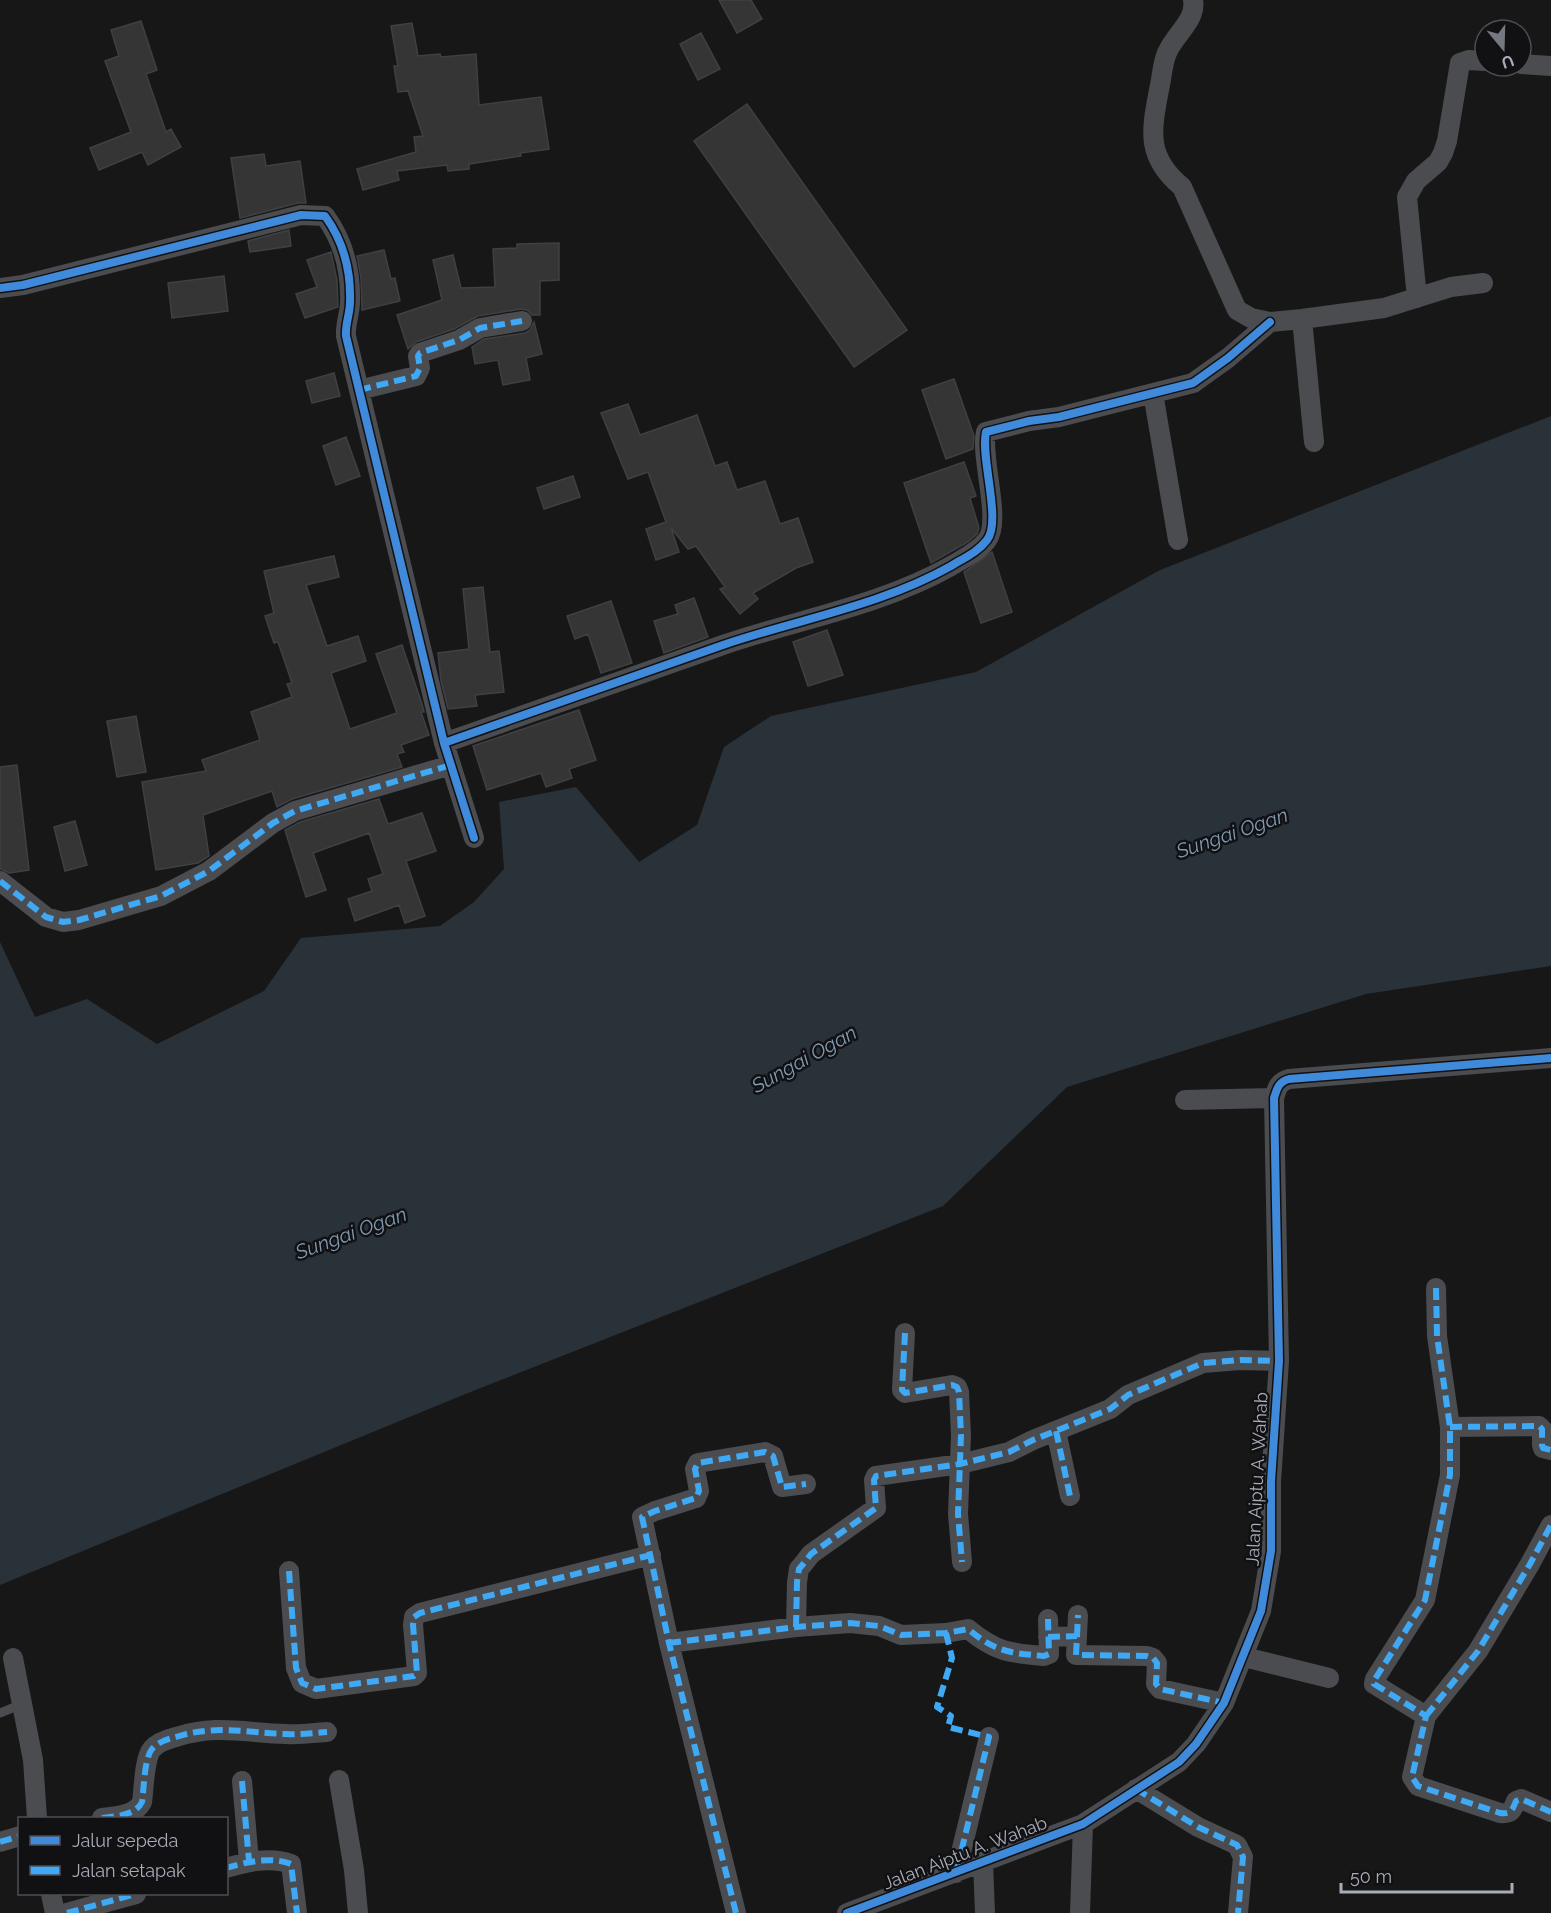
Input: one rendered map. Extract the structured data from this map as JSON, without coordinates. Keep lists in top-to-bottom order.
{
  "streets": {
    "street": ["Jalan Aiptu A. Wahab"]
  },
  "water": ["Sungai Ogan"],
  "legend": ["Jalur sepeda", "Jalan setapak"],
  "scale_bar": "50 m",
  "north": "bottom"
}
